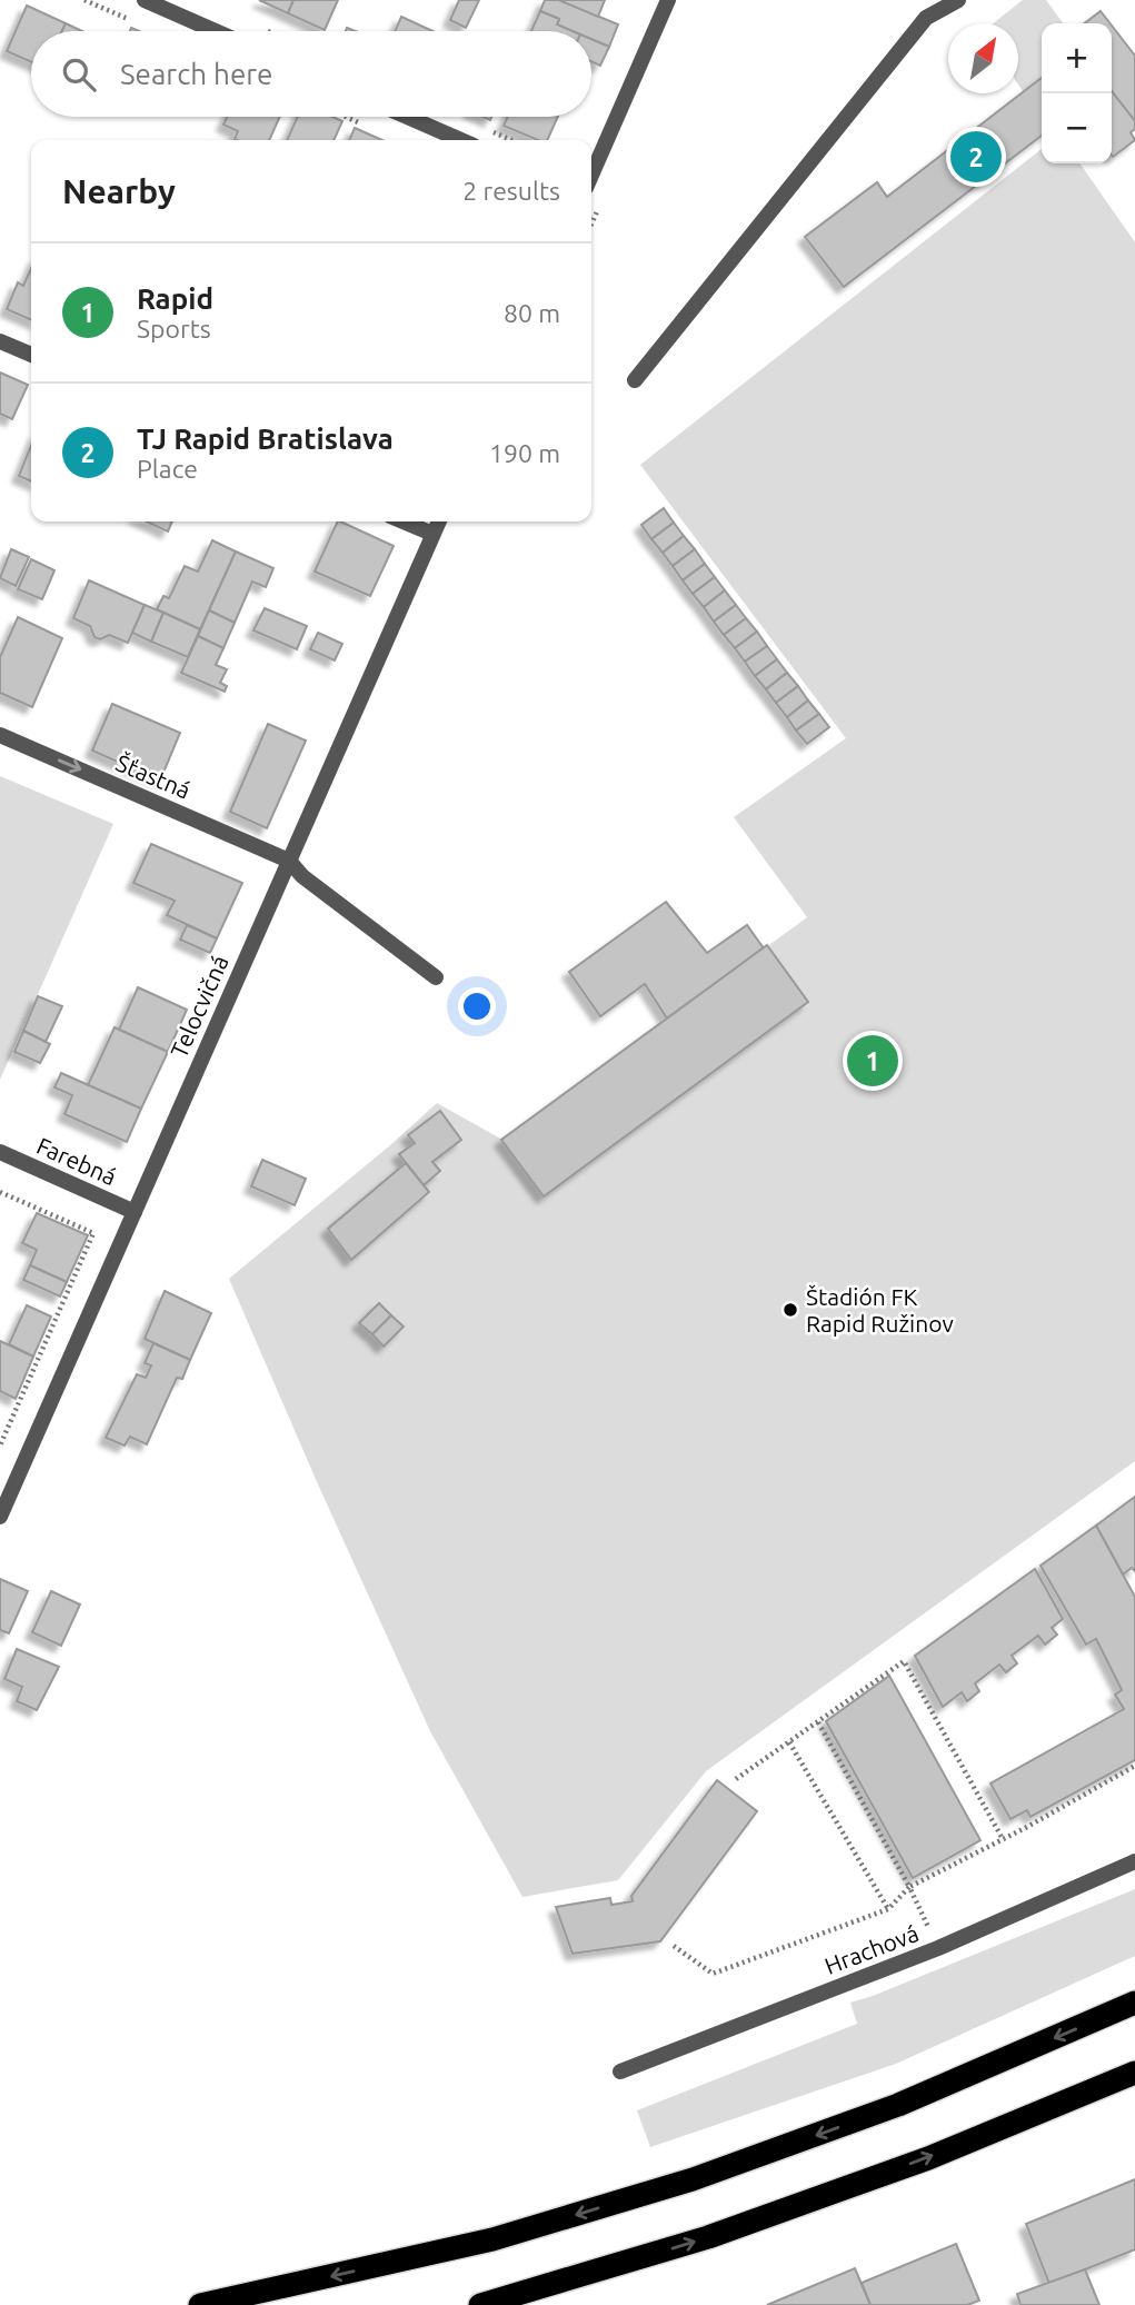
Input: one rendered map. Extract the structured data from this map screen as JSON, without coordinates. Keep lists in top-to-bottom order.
{
  "streets": {
    "street": [
      "Šťastná",
      "Telocvičná",
      "Farebná",
      "Hrachová"
    ]
  },
  "crossings": [
    ["Šťastná", "Telocvičná"],
    ["Telocvičná", "Farebná"]
  ],
  "one_way": ["Šťastná"],
  "places": ["Štadión FK Rapid Ružinov"],
  "north": "top right",
  "page": {
    "map_buttons": ["+", "−"],
    "search": "Search here",
    "pins": ["2", "1"],
    "heading": ["Nearby", "2 results"],
    "list": [
      {
        "mark": "1",
        "name": "Rapid",
        "note": "Sports",
        "value": "80 m"
      },
      {
        "mark": "2",
        "name": "TJ Rapid Bratislava",
        "note": "Place",
        "value": "190 m"
      }
    ]
  }
}
